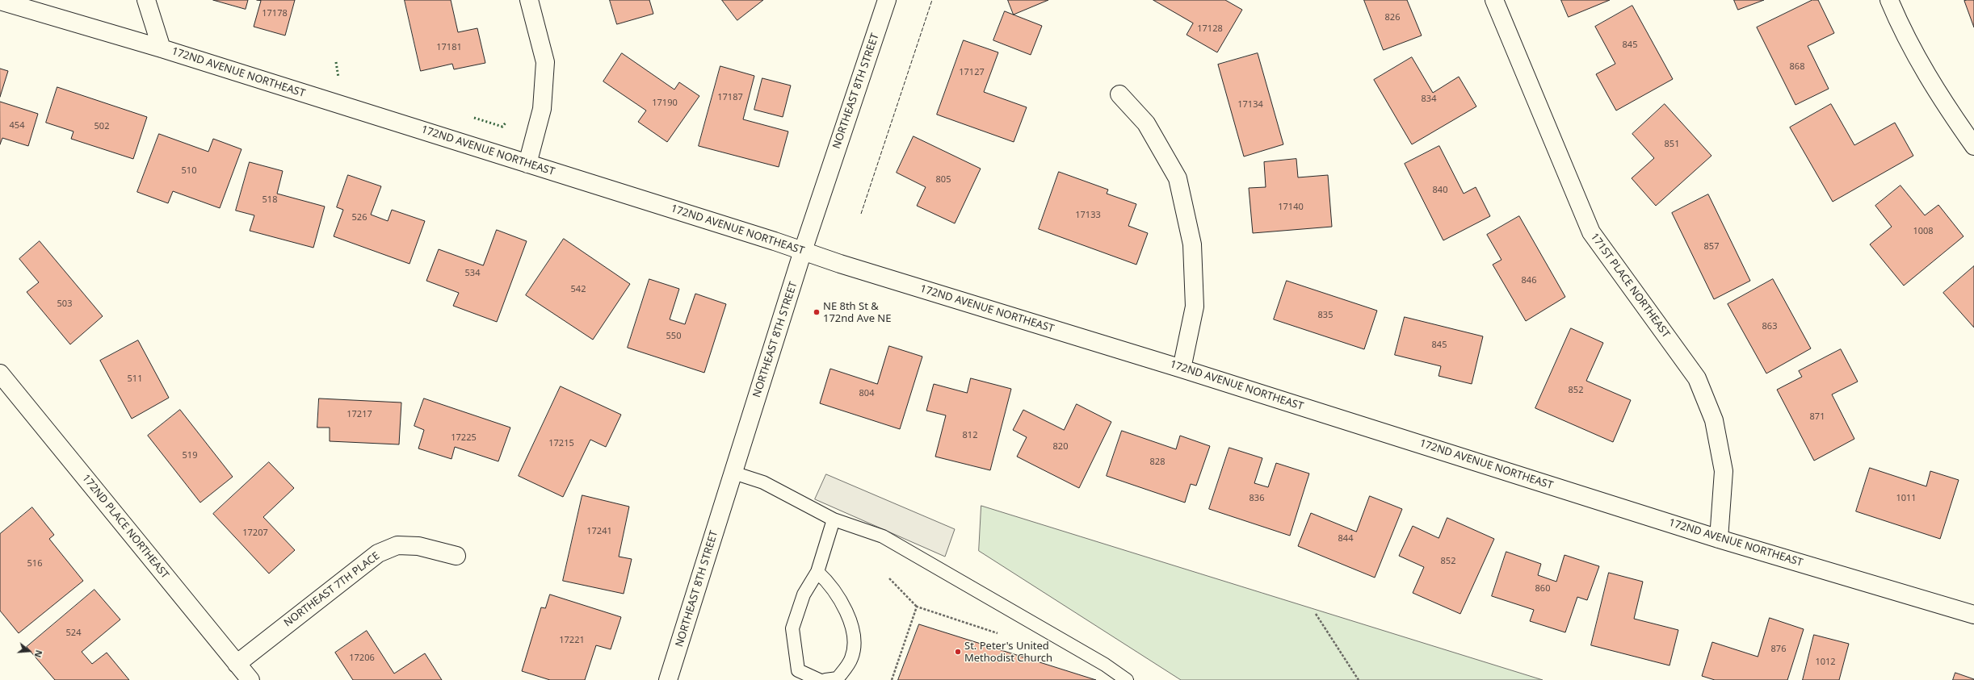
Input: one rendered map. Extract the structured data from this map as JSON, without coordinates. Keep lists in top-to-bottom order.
{
  "streets": {
    "street": [
      "172ND AVENUE NORTHEAST",
      "NORTHEAST 8TH STREET",
      "171ST PLACE NORTHEAST",
      "172ND PLACE NORTHEAST",
      "NORTHEAST 7TH PLACE"
    ]
  },
  "crossings": [
    ["172ND AVENUE NORTHEAST", "NORTHEAST 8TH STREET"],
    ["172ND AVENUE NORTHEAST", "171ST PLACE NORTHEAST"],
    ["172ND PLACE NORTHEAST", "NORTHEAST 7TH PLACE"]
  ],
  "places": ["NE 8th St & 172nd Ave NE", "St. Peter's United Methodist Church"],
  "house_numbers": [
    "17178",
    "826",
    "17128",
    "845",
    "17181",
    "868",
    "17127",
    "17187",
    "834",
    "17190",
    "17134",
    "454",
    "502",
    "851",
    "510",
    "805",
    "840",
    "518",
    "17140",
    "17133",
    "526",
    "1008",
    "857",
    "534",
    "846",
    "542",
    "503",
    "835",
    "863",
    "550",
    "845",
    "511",
    "852",
    "804",
    "17217",
    "871",
    "812",
    "17225",
    "17215",
    "820",
    "519",
    "828",
    "836",
    "1011",
    "17241",
    "17207",
    "844",
    "852",
    "516",
    "860",
    "524",
    "17221",
    "876",
    "17206",
    "1012"
  ],
  "north": "right"
}
